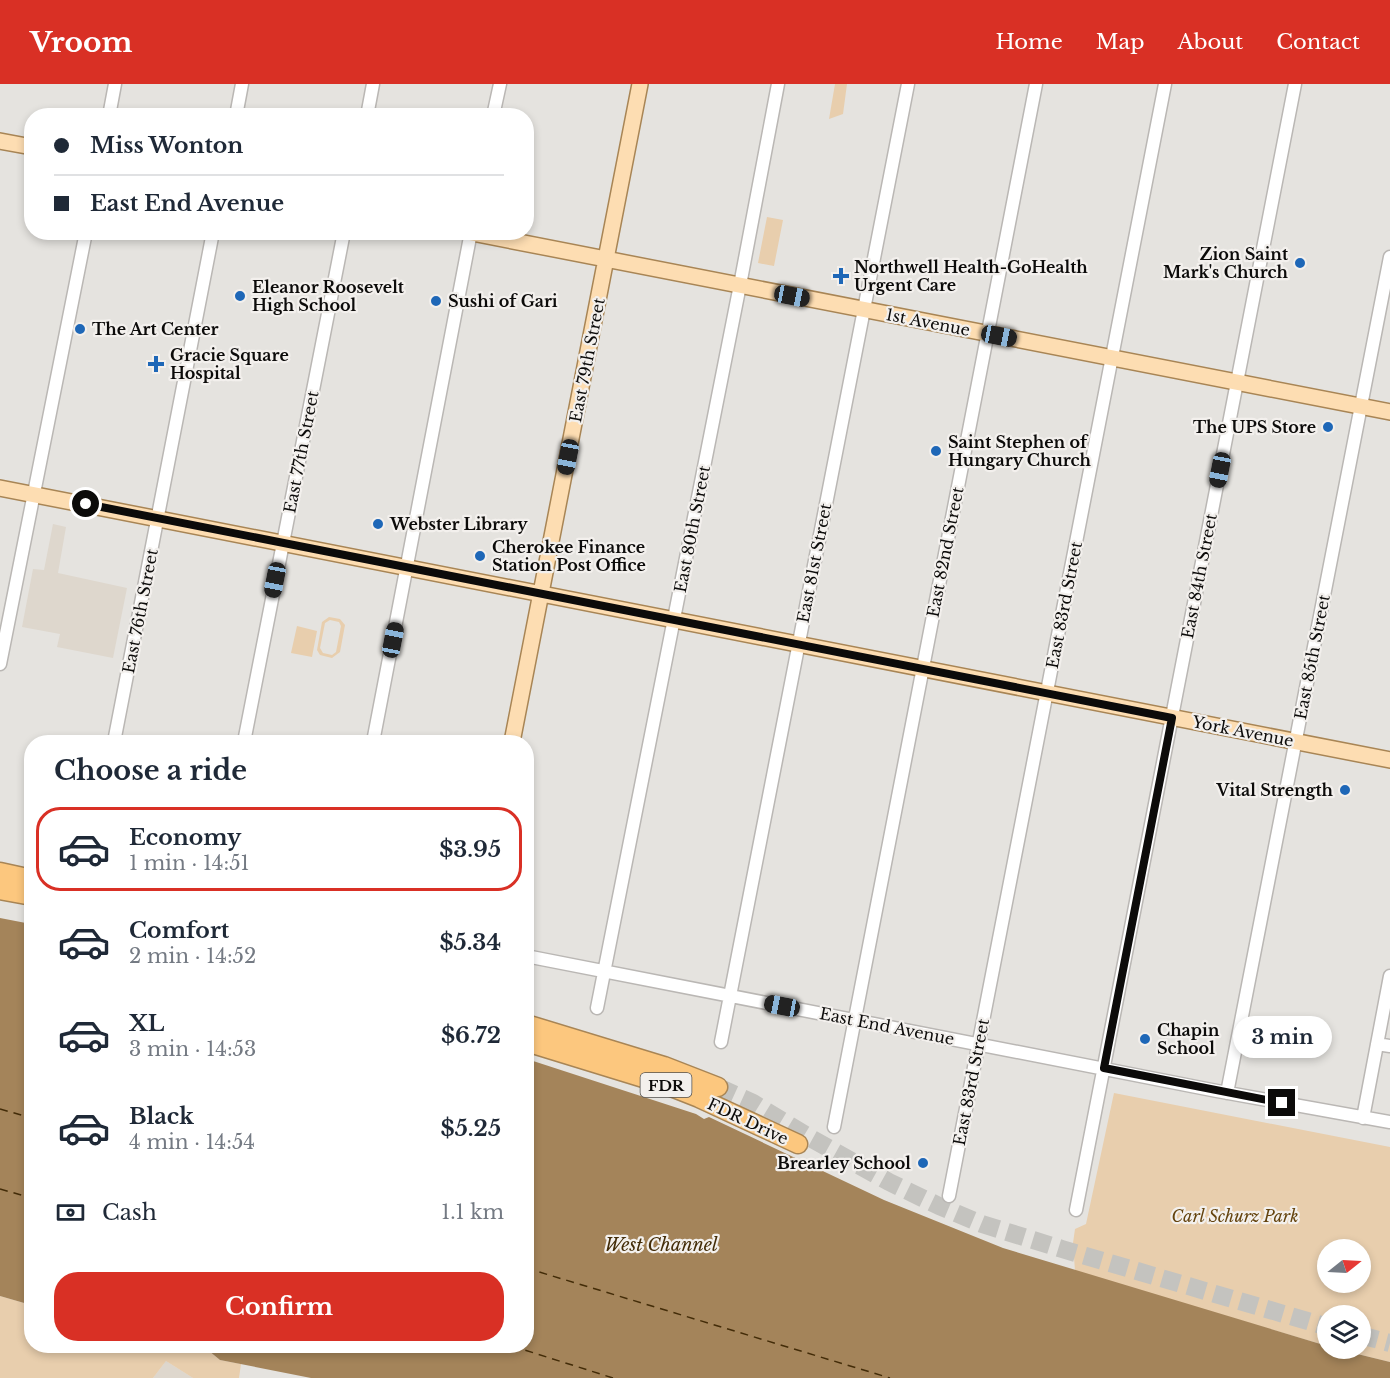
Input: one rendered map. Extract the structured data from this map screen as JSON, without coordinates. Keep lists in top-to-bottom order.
{
  "streets": {
    "highway": ["FDR", "FDR Drive"],
    "main road": ["1st Avenue", "East 79th Street", "York Avenue"],
    "street": [
      "East 77th Street",
      "East 80th Street",
      "East 82nd Street",
      "East 81st Street",
      "East 84th Street",
      "East 83rd Street",
      "East 76th Street",
      "East 85th Street",
      "East End Avenue"
    ]
  },
  "crossings": [
    ["1st Avenue", "East 79th Street"],
    ["1st Avenue", "East 80th Street"],
    ["1st Avenue", "East 82nd Street"],
    ["1st Avenue", "East 81st Street"],
    ["1st Avenue", "East 84th Street"],
    ["1st Avenue", "East 83rd Street"],
    ["1st Avenue", "East 85th Street"],
    ["East 79th Street", "York Avenue"],
    ["East 77th Street", "York Avenue"],
    ["East 80th Street", "York Avenue"],
    ["East 80th Street", "East End Avenue"],
    ["East 82nd Street", "York Avenue"],
    ["East 82nd Street", "East End Avenue"],
    ["East 81st Street", "York Avenue"],
    ["East 81st Street", "East End Avenue"],
    ["East 84th Street", "York Avenue"],
    ["East 84th Street", "East End Avenue"],
    ["East 83rd Street", "York Avenue"],
    ["East 83rd Street", "East End Avenue"],
    ["East 76th Street", "York Avenue"],
    ["East 85th Street", "York Avenue"],
    ["East 85th Street", "East End Avenue"]
  ],
  "water": ["West Channel"],
  "parks": ["Carl Schurz Park"],
  "places": {
    "other": [
      "Zion Saint Mark's Church",
      "Eleanor Roosevelt High School",
      "Sushi of Gari",
      "The Art Center",
      "The UPS Store",
      "Saint Stephen of Hungary Church",
      "Webster Library",
      "Cherokee Finance Station Post Office",
      "Vital Strength",
      "Chapin School",
      "Brearley School"
    ],
    "health": ["Northwell Health-GoHealth Urgent Care", "Gracie Square Hospital"]
  },
  "north": "right",
  "page": {
    "header": "Vroom",
    "nav": [
      "Home",
      "Map",
      "About",
      "Contact"
    ],
    "banner": ["Miss Wonton", "East End Avenue"],
    "heading": "Choose a ride",
    "list": [
      {
        "name": "Economy",
        "note": "1 min · 14:51",
        "value": "$3.95"
      },
      {
        "name": "Comfort",
        "note": "2 min · 14:52",
        "value": "$5.34"
      },
      {
        "name": "XL",
        "note": "3 min · 14:53",
        "value": "$6.72"
      },
      {
        "name": "Black",
        "note": "4 min · 14:54",
        "value": "$5.25"
      }
    ],
    "bubble": "3 min",
    "pay": ["Cash", "1.1 km"],
    "buttons": "Confirm"
  }
}
